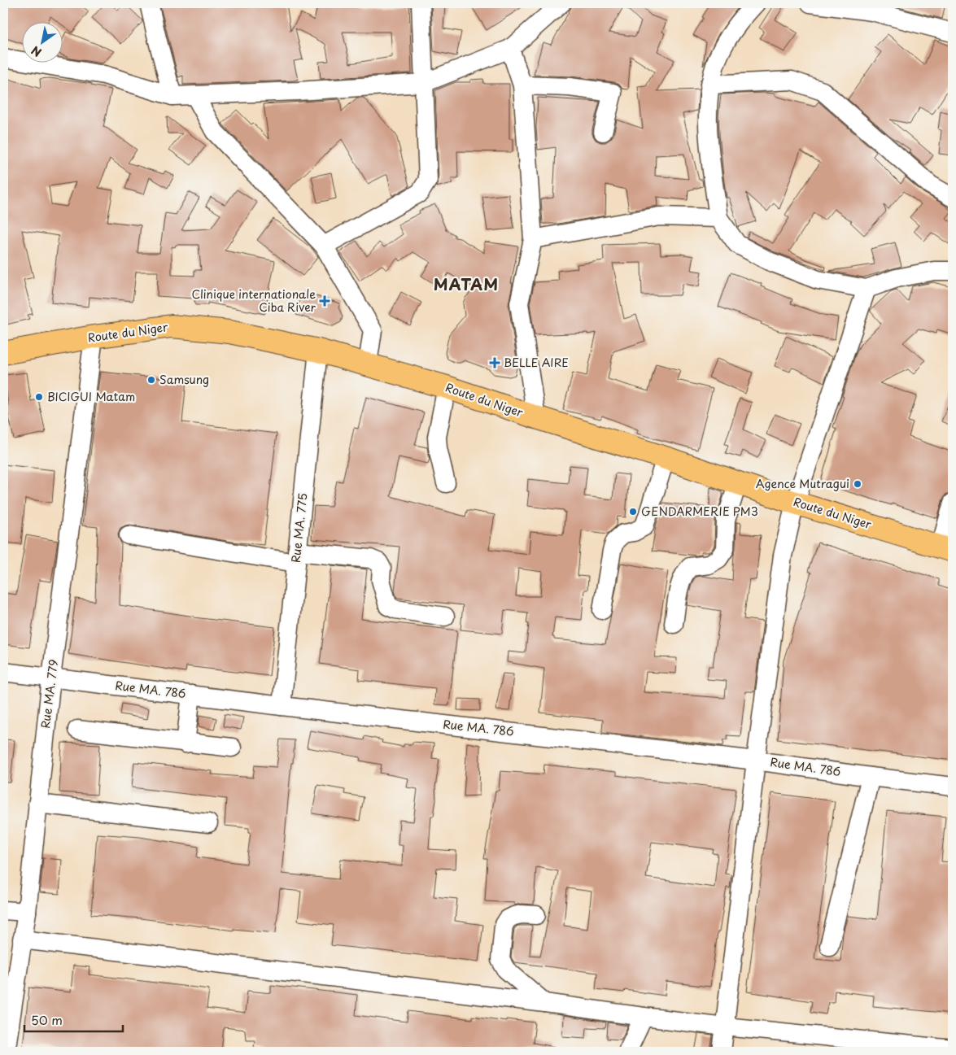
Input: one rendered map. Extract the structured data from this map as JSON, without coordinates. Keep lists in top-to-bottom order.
{
  "streets": {
    "main road": ["Route du Niger"],
    "street": ["Rue MA. 775", "Rue MA. 786", "Rue MA. 779"]
  },
  "crossings": [
    ["Route du Niger", "Rue MA. 775"],
    ["Route du Niger", "Rue MA. 779"],
    ["Rue MA. 775", "Rue MA. 786"],
    ["Rue MA. 786", "Rue MA. 779"]
  ],
  "districts": ["MATAM"],
  "places": {
    "health": ["Clinique internationale Ciba River", "BELLE AIRE"],
    "other": [
      "Samsung",
      "BICIGUI Matam",
      "Agence Mutragui",
      "GENDARMERIE PM3"
    ]
  },
  "scale_bar": "50 m",
  "north": "bottom left"
}
